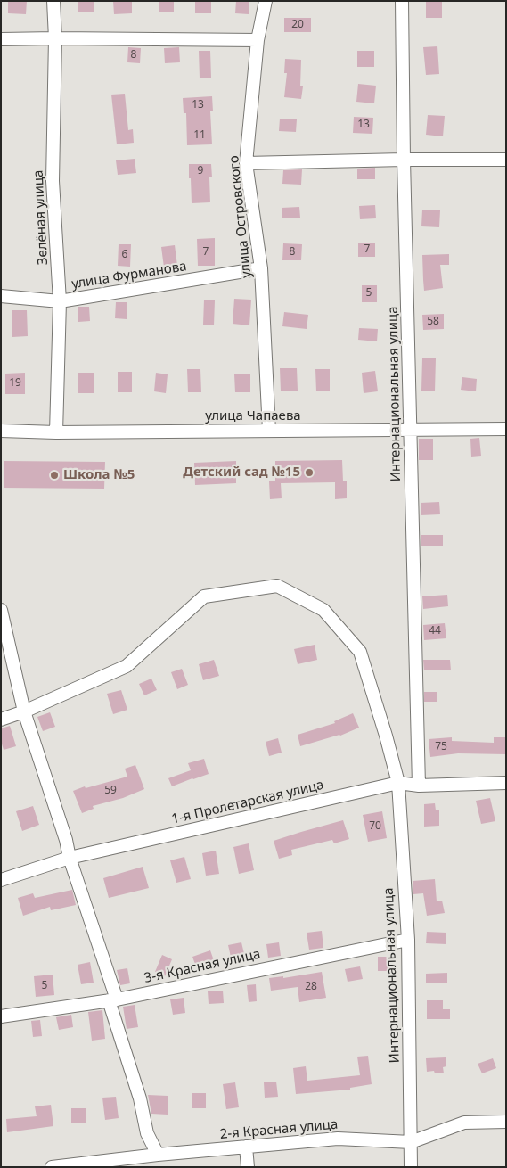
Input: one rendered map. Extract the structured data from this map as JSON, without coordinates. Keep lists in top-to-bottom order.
{
  "streets": {
    "street": [
      "улица Островского",
      "Зелёная улица",
      "улица Фурманова",
      "Интернациональная улица",
      "улица Чапаева",
      "1-я Пролетарская улица",
      "3-я Красная улица",
      "2-я Красная улица"
    ]
  },
  "crossings": [
    ["улица Островского", "улица Фурманова"],
    ["улица Островского", "улица Чапаева"],
    ["Зелёная улица", "улица Фурманова"],
    ["Зелёная улица", "улица Чапаева"],
    ["Интернациональная улица", "улица Чапаева"],
    ["Интернациональная улица", "1-я Пролетарская улица"],
    ["Интернациональная улица", "3-я Красная улица"],
    ["Интернациональная улица", "2-я Красная улица"]
  ],
  "places": ["Детский сад №15", "Школа №5"],
  "house_numbers": [
    "20",
    "8",
    "13",
    "13",
    "11",
    "9",
    "7",
    "7",
    "8",
    "6",
    "5",
    "58",
    "19",
    "44",
    "75",
    "59",
    "70",
    "5",
    "28"
  ]
}
